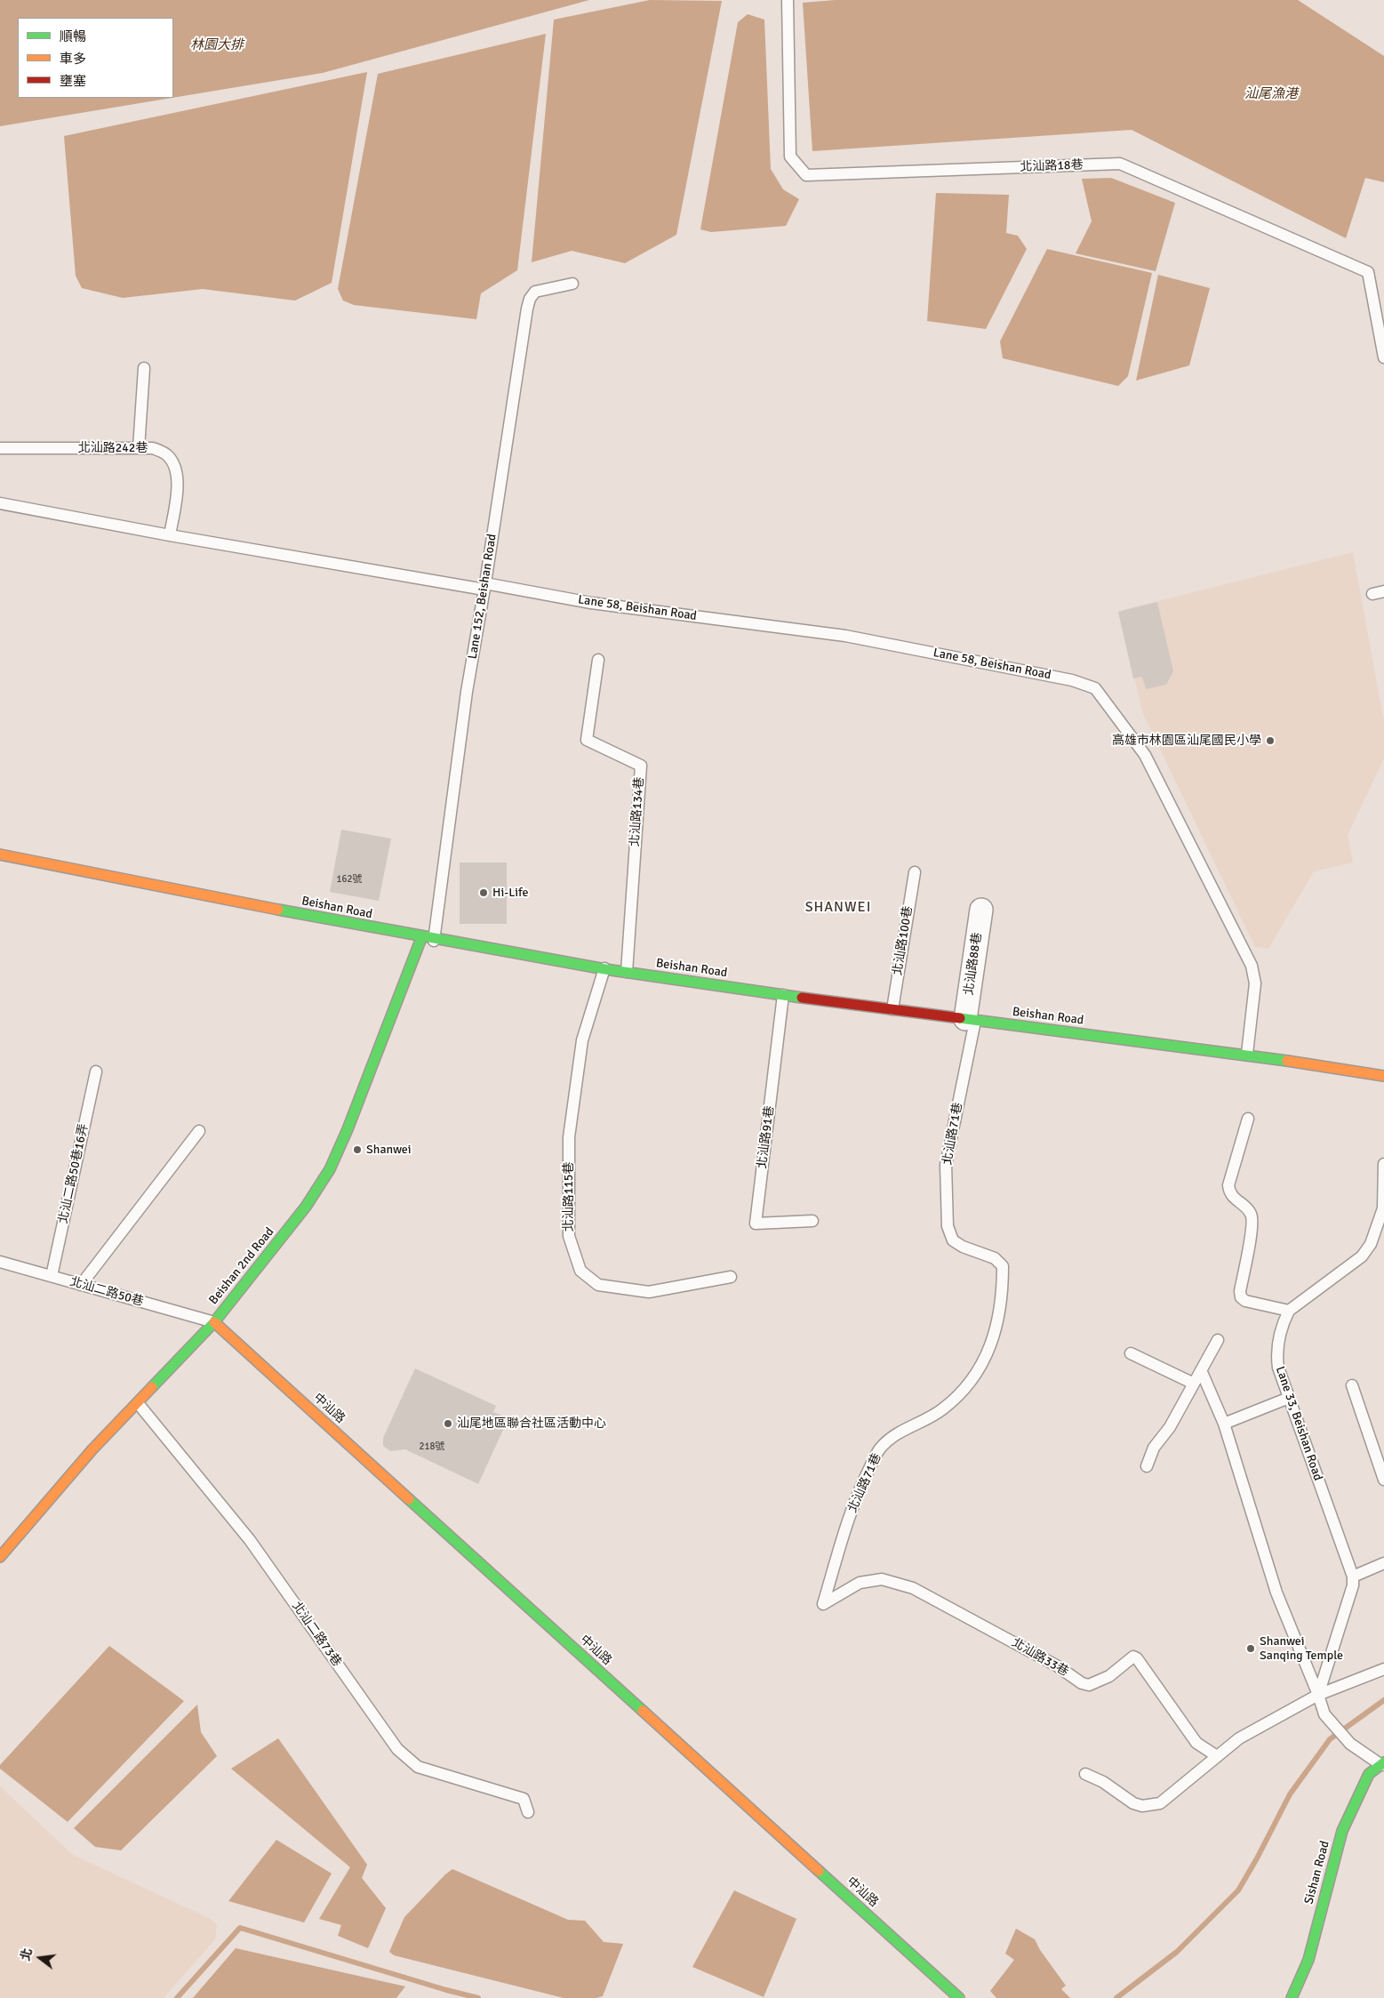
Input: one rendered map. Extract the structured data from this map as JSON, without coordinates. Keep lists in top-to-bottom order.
{
  "streets": {
    "street": [
      "Beishan Road",
      "北汕路88巷",
      "Beishan 2nd Road",
      "中汕路",
      "Sishan Road"
    ],
    "lane": [
      "北汕路18巷",
      "北汕路242巷",
      "Lane 152, Beishan Road",
      "Lane 58, Beishan Road",
      "北汕路134巷",
      "北汕路100巷",
      "北汕路71巷",
      "北汕路91巷",
      "北汕二路50巷16弄",
      "北汕路115巷",
      "北汕二路50巷",
      "Lane 33, Beishan Road",
      "北汕二路73巷",
      "北汕路33巷"
    ]
  },
  "crossings": [
    ["北汕路242巷", "Lane 58, Beishan Road"],
    ["Lane 152, Beishan Road", "Lane 58, Beishan Road"],
    ["Lane 152, Beishan Road", "Beishan Road"],
    ["Lane 58, Beishan Road", "Beishan Road"],
    ["北汕路134巷", "Beishan Road"],
    ["Beishan Road", "北汕路100巷"],
    ["Beishan Road", "北汕路88巷"],
    ["Beishan Road", "北汕路71巷"],
    ["Beishan Road", "北汕路91巷"],
    ["Beishan Road", "北汕路115巷"],
    ["Beishan Road", "Beishan 2nd Road"],
    ["北汕路88巷", "北汕路71巷"],
    ["北汕路71巷", "北汕路33巷"],
    ["北汕二路50巷16弄", "北汕二路50巷"],
    ["Beishan 2nd Road", "北汕二路50巷"],
    ["Beishan 2nd Road", "中汕路"],
    ["Beishan 2nd Road", "北汕二路73巷"],
    ["北汕二路50巷", "中汕路"]
  ],
  "districts": ["SHANWEI"],
  "water": ["林園大排", "汕尾漁港"],
  "places": [
    "高雄市林園區汕尾國民小學",
    "Hi-Life",
    "Shanwei",
    "汕尾地區聯合社區活動中心",
    "Shanwei Sanqing Temple"
  ],
  "house_numbers": ["162號", "218號"],
  "legend": ["順暢", "車多", "壅塞"],
  "north": "left"
}
